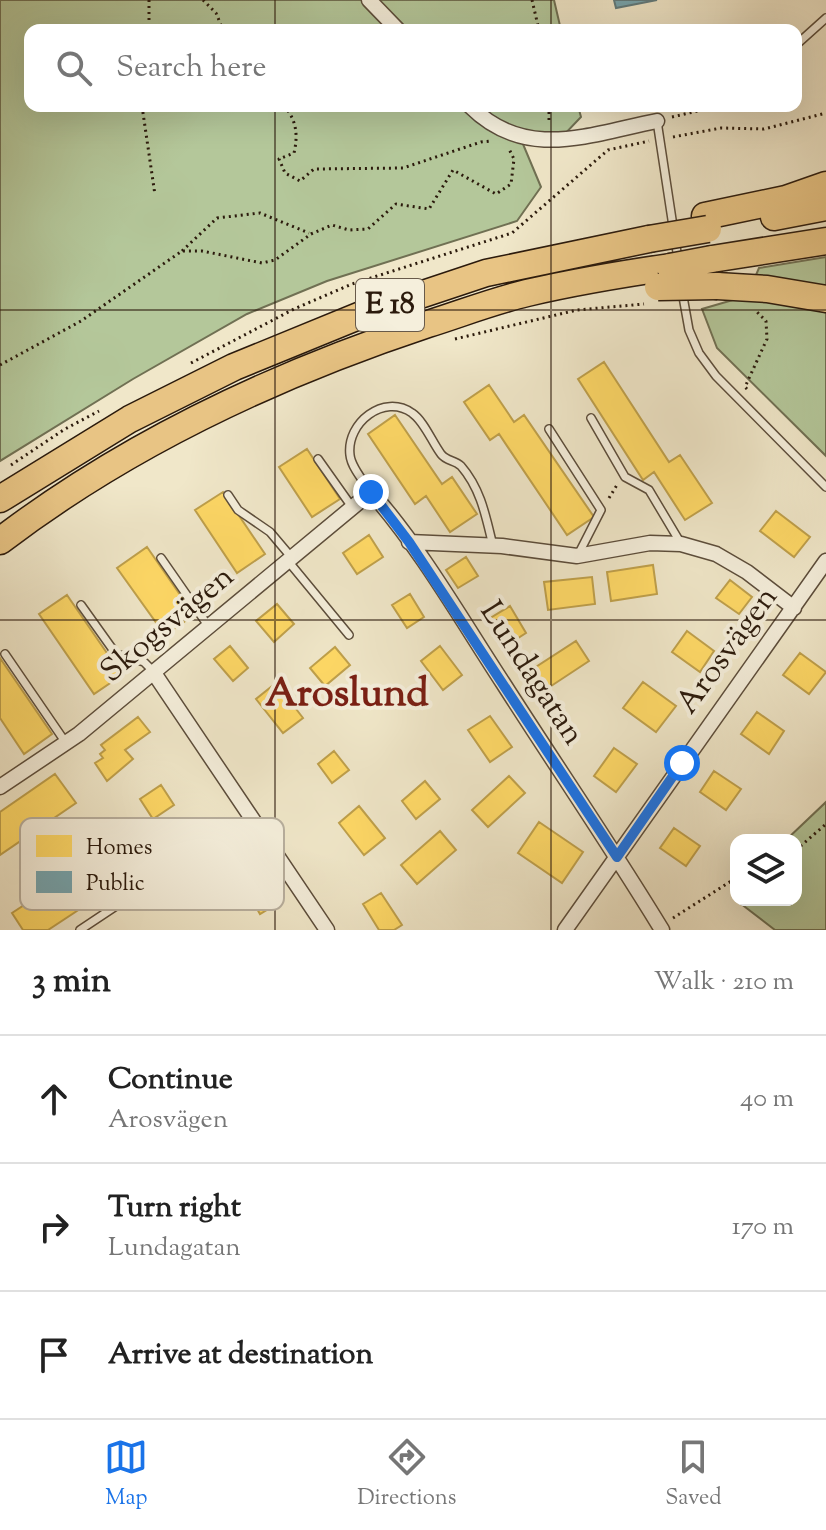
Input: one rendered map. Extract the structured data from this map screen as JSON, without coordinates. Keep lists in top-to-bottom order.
{
  "streets": {
    "highway": ["E 18"],
    "street": ["Skogsvägen", "Arosvägen", "Lundagatan"]
  },
  "crossings": [
    ["Skogsvägen", "Lundagatan"],
    ["Arosvägen", "Lundagatan"]
  ],
  "districts": ["Aroslund"],
  "legend": ["Homes", "Public"],
  "page": {
    "search": "Search here",
    "heading": ["3 min", "Walk · 210 m"],
    "list": [
      ["Continue", "Arosvägen", "40 m"],
      ["Turn right", "Lundagatan", "170 m"],
      "Arrive at destination"
    ],
    "nav": ["Map", "Directions", "Saved"]
  }
}
